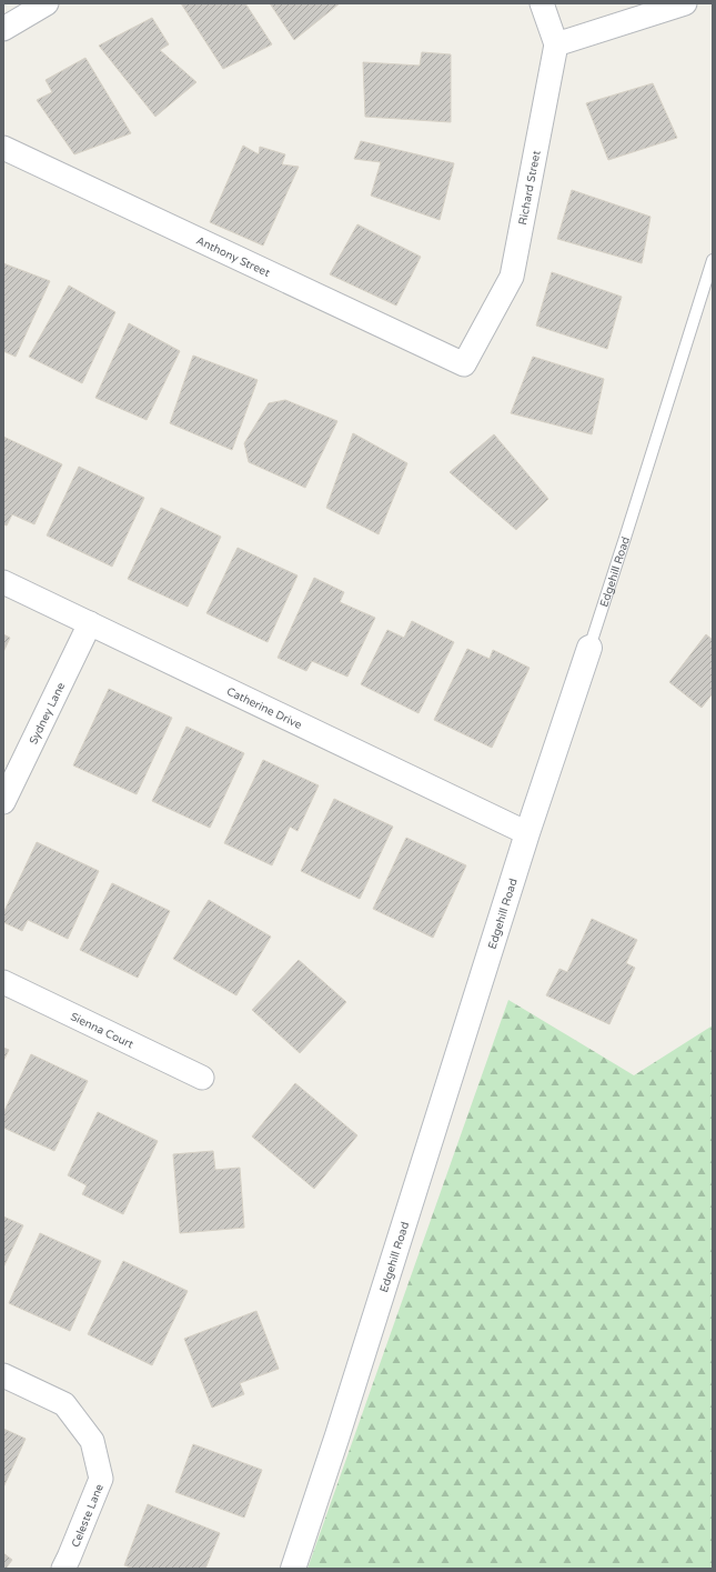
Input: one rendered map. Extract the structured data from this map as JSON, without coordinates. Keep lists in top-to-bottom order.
{
  "streets": {
    "street": [
      "Richard Street",
      "Anthony Street",
      "Edgehill Road",
      "Catherine Drive",
      "Sydney Lane",
      "Sienna Court",
      "Celeste Lane"
    ]
  },
  "crossings": [
    ["Richard Street", "Anthony Street"],
    ["Edgehill Road", "Catherine Drive"],
    ["Catherine Drive", "Sydney Lane"]
  ]
}
